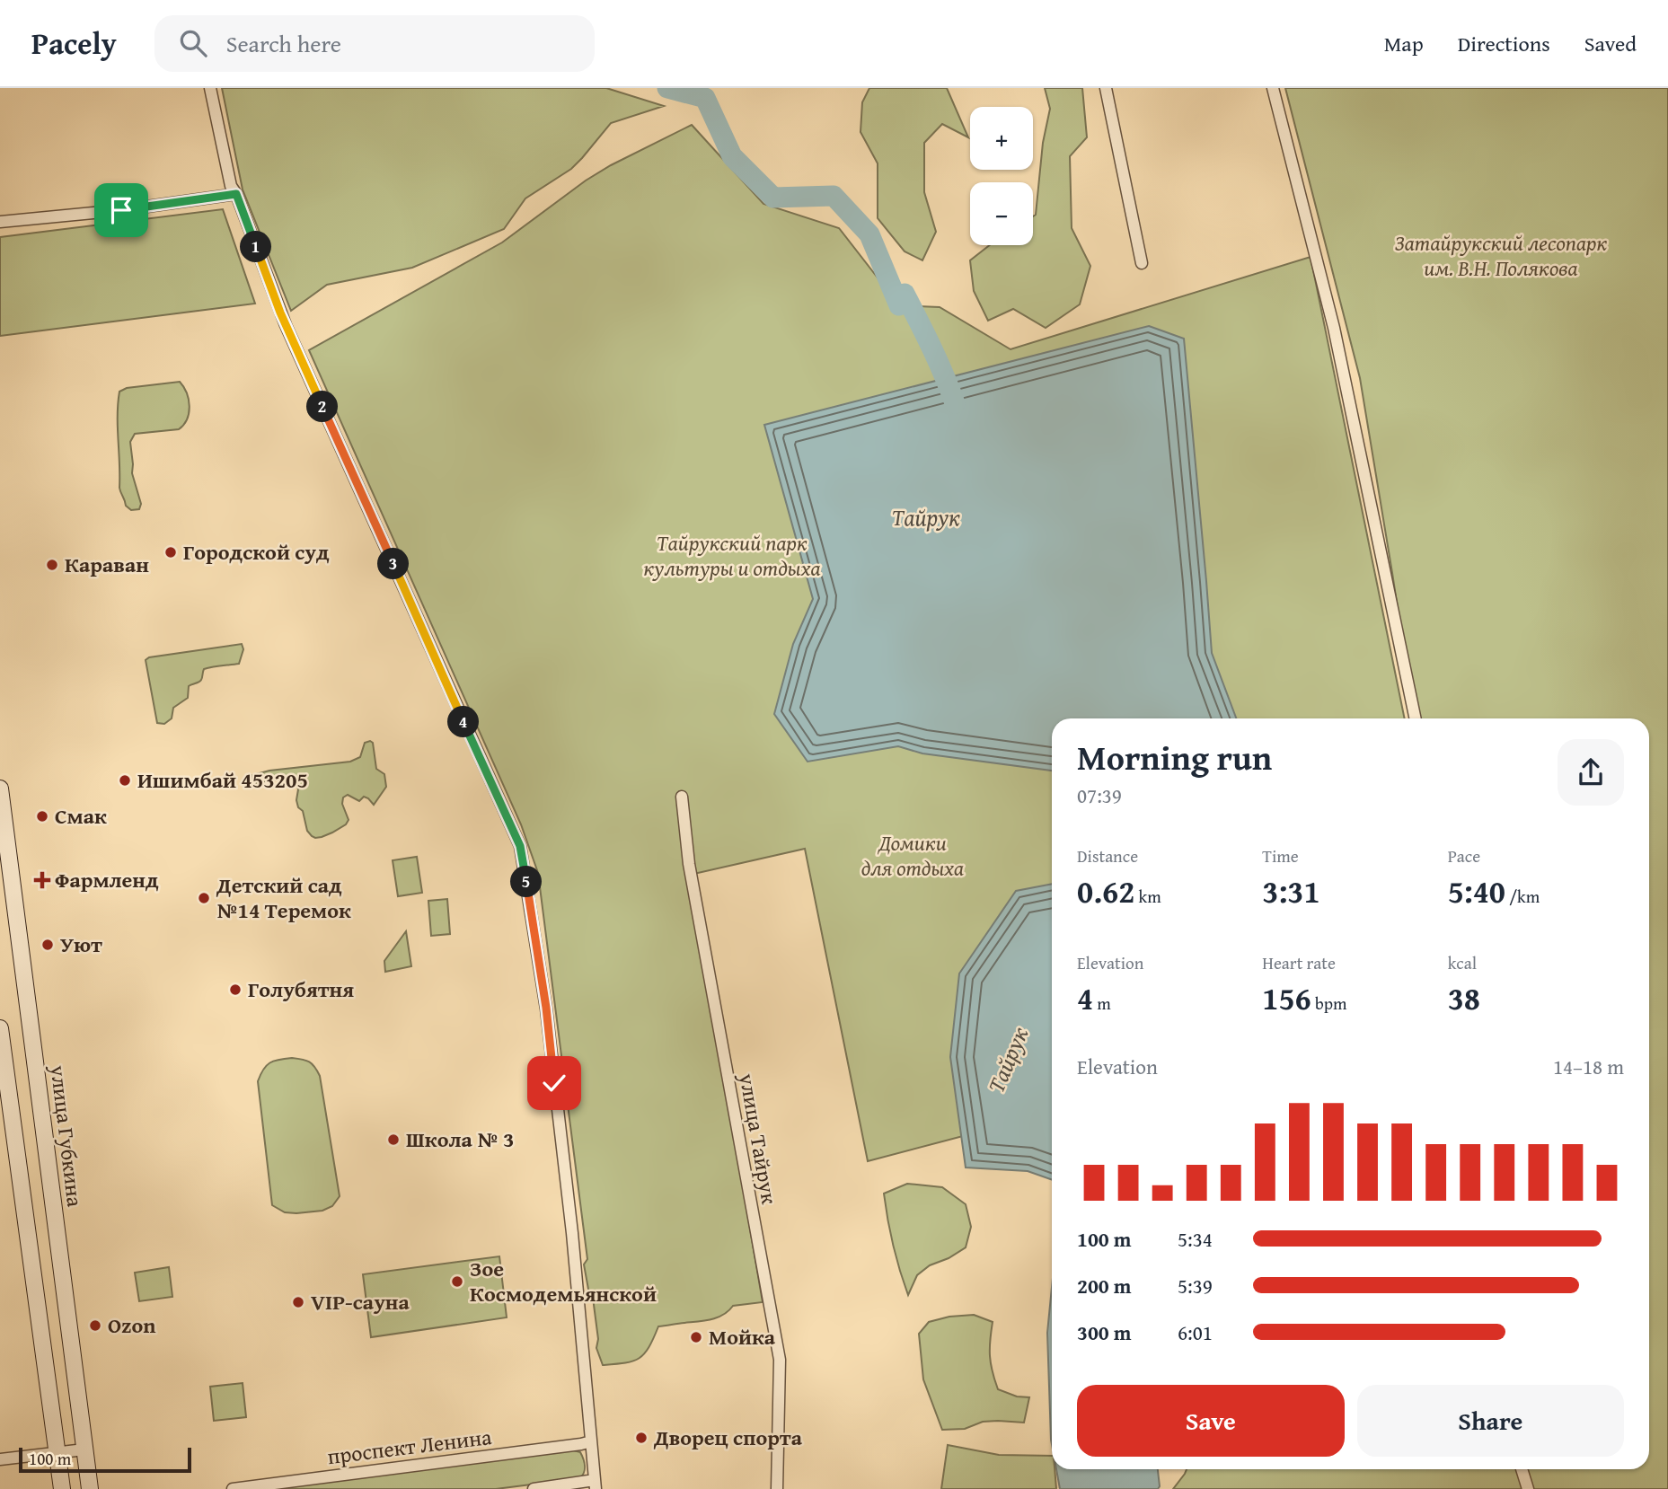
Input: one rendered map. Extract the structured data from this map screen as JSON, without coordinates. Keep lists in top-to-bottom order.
{
  "streets": {
    "main road": ["улица Губкина"],
    "street": ["улица Тайрук", "проспект Ленина"]
  },
  "water": ["Тайрук"],
  "parks": ["Затайрукский лесопарк им. В.Н. Полякова", "Тайрукский парк культуры и отдыха", "Домики для отдыха"],
  "places": {
    "other": [
      "Городской суд",
      "Караван",
      "Ишимбай 453205",
      "Смак",
      "Детский сад №14 Теремок",
      "Уют",
      "Голубятня",
      "Школа № 3",
      "Зое Космодемьянской",
      "VIP-сауна",
      "Ozon",
      "Мойка",
      "Дворец спорта"
    ],
    "health": ["Фармленд"]
  },
  "scale_bar": "100 m",
  "page": {
    "header": "Pacely",
    "search": "Search here",
    "nav": ["Map", "Directions", "Saved"],
    "map_buttons": ["+", "−"],
    "pins": [
      "1",
      "2",
      "3",
      "4",
      "5"
    ],
    "heading": ["Morning run", "07:39"],
    "stats": [
      ["Distance", "0.62 km"],
      ["Time", "3:31"],
      ["Pace", "5:40 /km"],
      ["Elevation", "4 m"],
      ["Heart rate", "156 bpm"],
      ["kcal", "38"]
    ],
    "chart": ["Elevation", "14–18 m"],
    "list": [
      {
        "name": "100 m",
        "note": "5:34"
      },
      {
        "name": "200 m",
        "note": "5:39"
      },
      {
        "name": "300 m",
        "note": "6:01"
      }
    ],
    "buttons": ["Save", "Share"],
    "scale": "100 m"
  }
}
